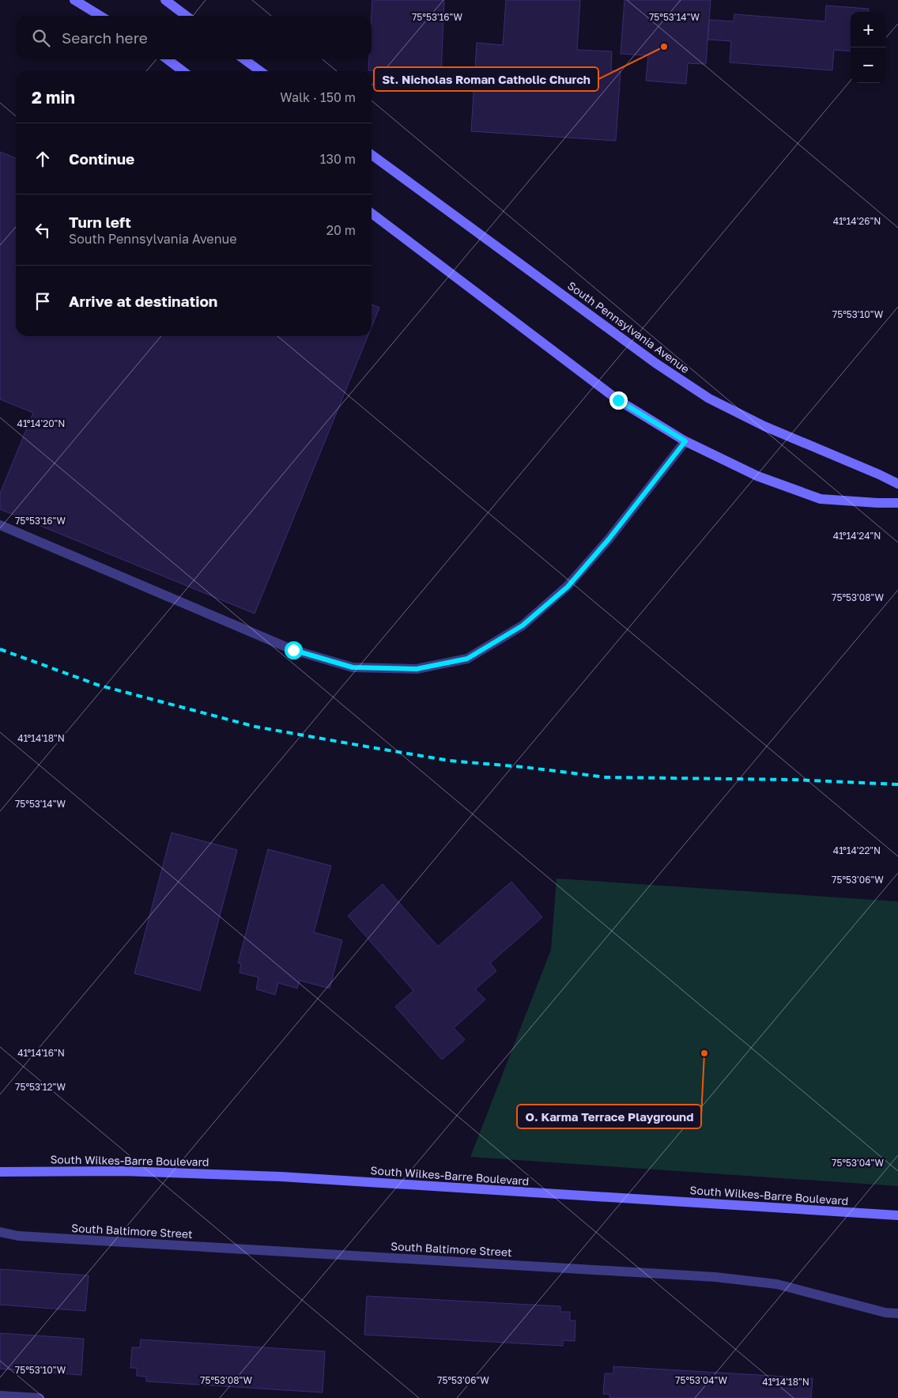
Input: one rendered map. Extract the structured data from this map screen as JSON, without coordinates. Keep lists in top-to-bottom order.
{
  "streets": {
    "main road": ["South Pennsylvania Avenue", "South Wilkes-Barre Boulevard"],
    "street": ["South Baltimore Street"]
  },
  "places": ["St. Nicholas Roman Catholic Church", "O. Karma Terrace Playground"],
  "page": {
    "map_buttons": ["+", "−"],
    "search": "Search here",
    "heading": ["2 min", "Walk · 150 m"],
    "list": [
      ["Continue", "130 m"],
      ["Turn left", "South Pennsylvania Avenue", "20 m"],
      "Arrive at destination"
    ]
  },
  "coordinates": [
    "75°53'16\"W",
    "75°53'14\"W",
    "41°14'26\"N",
    "75°53'10\"W",
    "41°14'20\"N",
    "41°14'24\"N",
    "75°53'08\"W",
    "41°14'18\"N",
    "41°14'22\"N",
    "75°53'06\"W",
    "41°14'16\"N",
    "75°53'12\"W",
    "75°53'04\"W"
  ]
}
